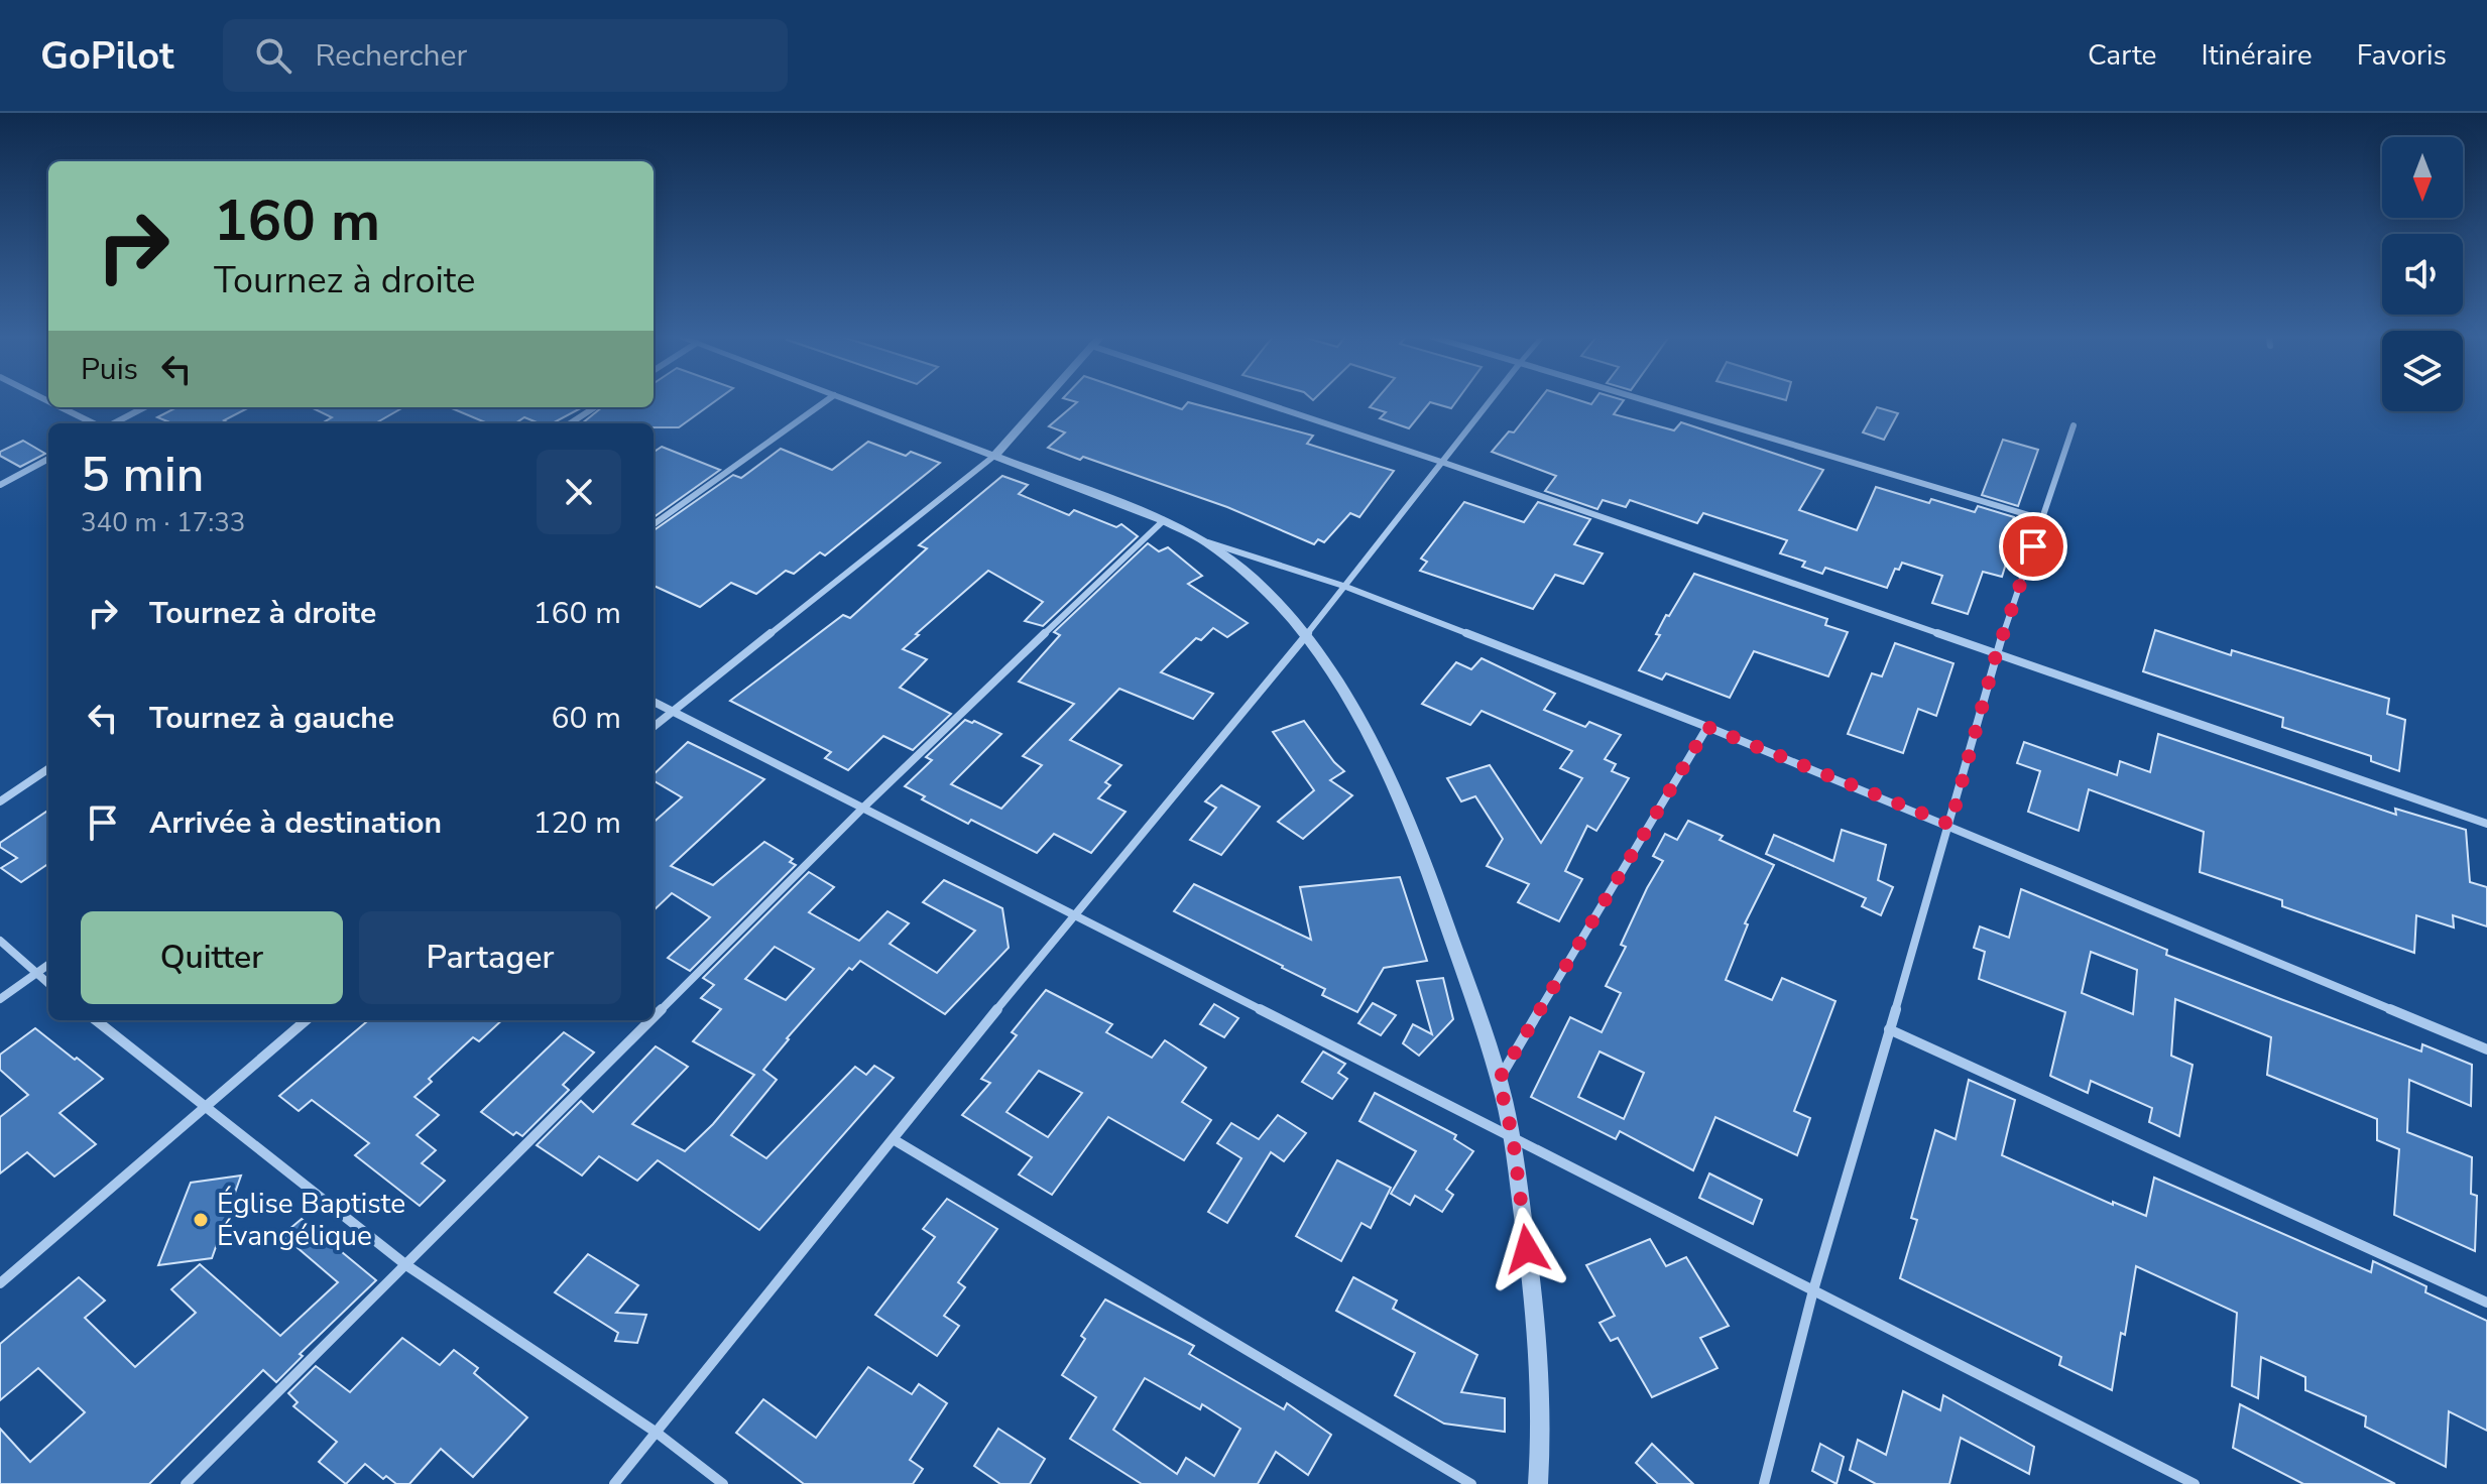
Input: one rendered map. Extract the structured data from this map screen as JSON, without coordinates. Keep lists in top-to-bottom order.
{
  "places": ["Église Baptiste Évangélique"],
  "north": "bottom",
  "page": {
    "header": "GoPilot",
    "search": "Rechercher",
    "nav": ["Carte", "Itinéraire", "Favoris"],
    "turn": ["160 m", "Tournez à droite"],
    "then": "Puis",
    "heading": ["5 min", "340 m · 17:33"],
    "list": [
      {
        "name": "Tournez à droite",
        "value": "160 m"
      },
      {
        "name": "Tournez à gauche",
        "value": "60 m"
      },
      {
        "name": "Arrivée à destination",
        "value": "120 m"
      }
    ],
    "buttons": ["Quitter", "Partager"]
  }
}
